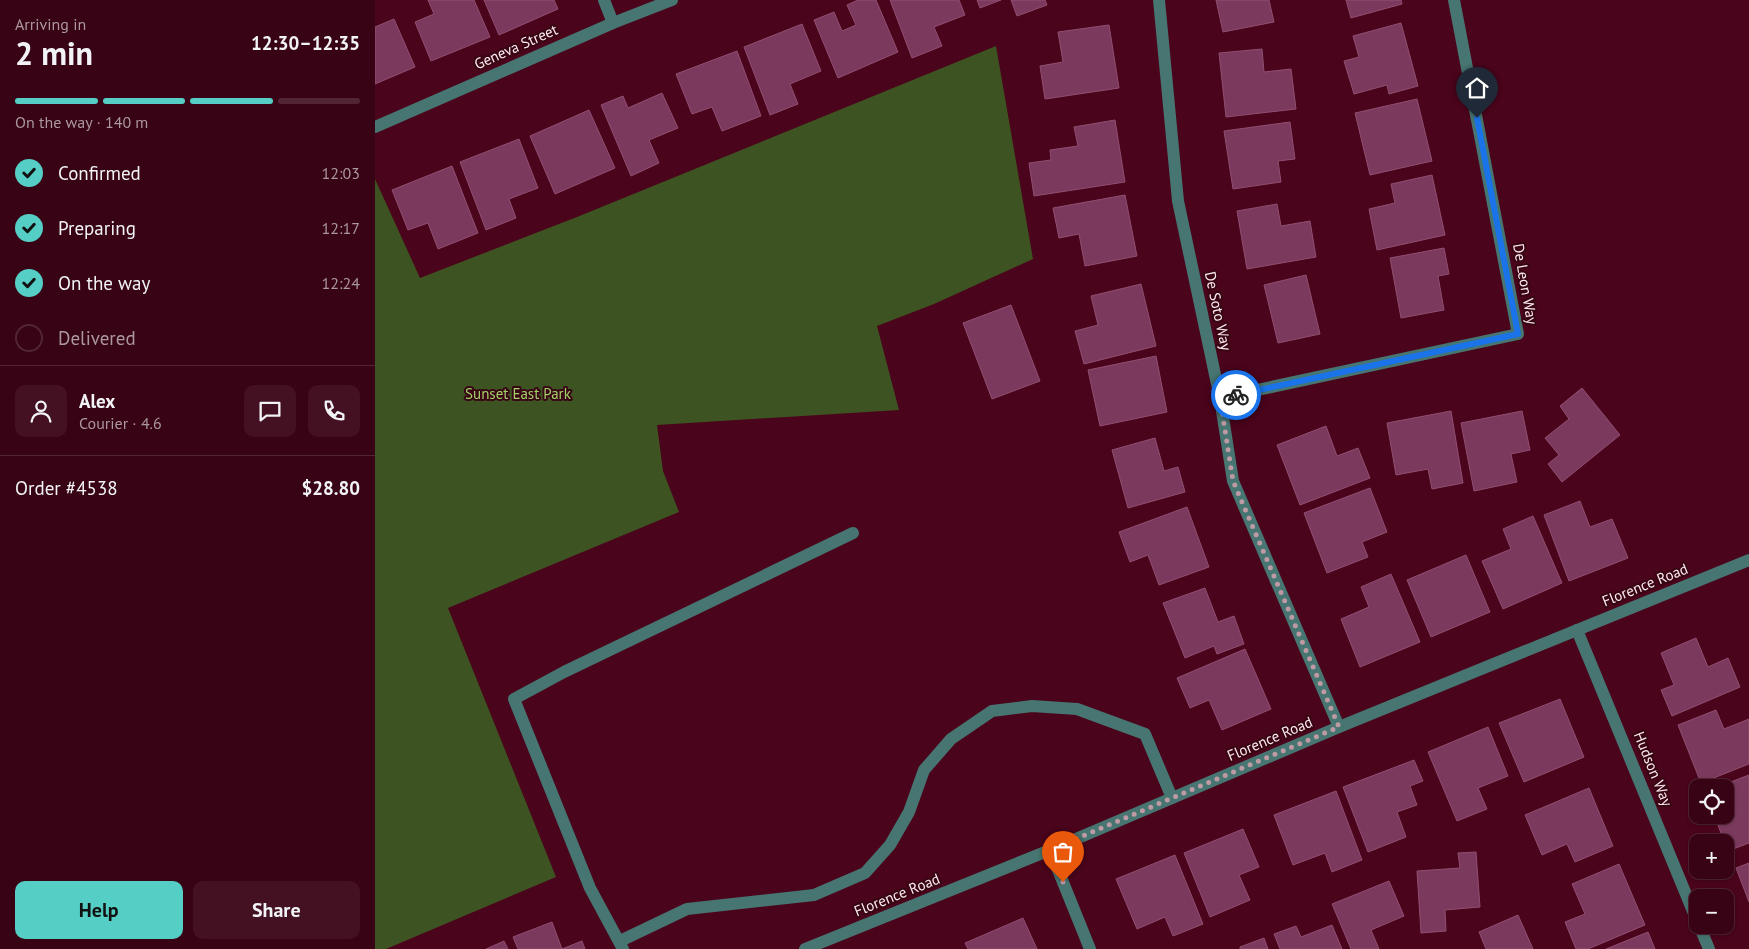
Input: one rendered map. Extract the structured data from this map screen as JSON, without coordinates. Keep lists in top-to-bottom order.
{
  "streets": {
    "street": [
      "Geneva Street",
      "De Leon Way",
      "De Soto Way",
      "Florence Road",
      "Hudson Way"
    ]
  },
  "crossings": [
    ["De Leon Way", "De Soto Way"],
    ["De Soto Way", "Florence Road"],
    ["Florence Road", "Hudson Way"]
  ],
  "parks": ["Sunset East Park"],
  "page": {
    "heading": ["2 min", "Arriving in", "12:30–12:35"],
    "panel": [
      "Alex",
      "Courier · 4.6",
      "Order #4538",
      "$28.80"
    ],
    "bar": "On the way · 140 m",
    "list": [
      ["Confirmed", "12:03"],
      ["Preparing", "12:17"],
      ["On the way", "12:24"],
      "Delivered"
    ],
    "map_buttons": ["+", "−"],
    "buttons": ["Help", "Share"]
  }
}
